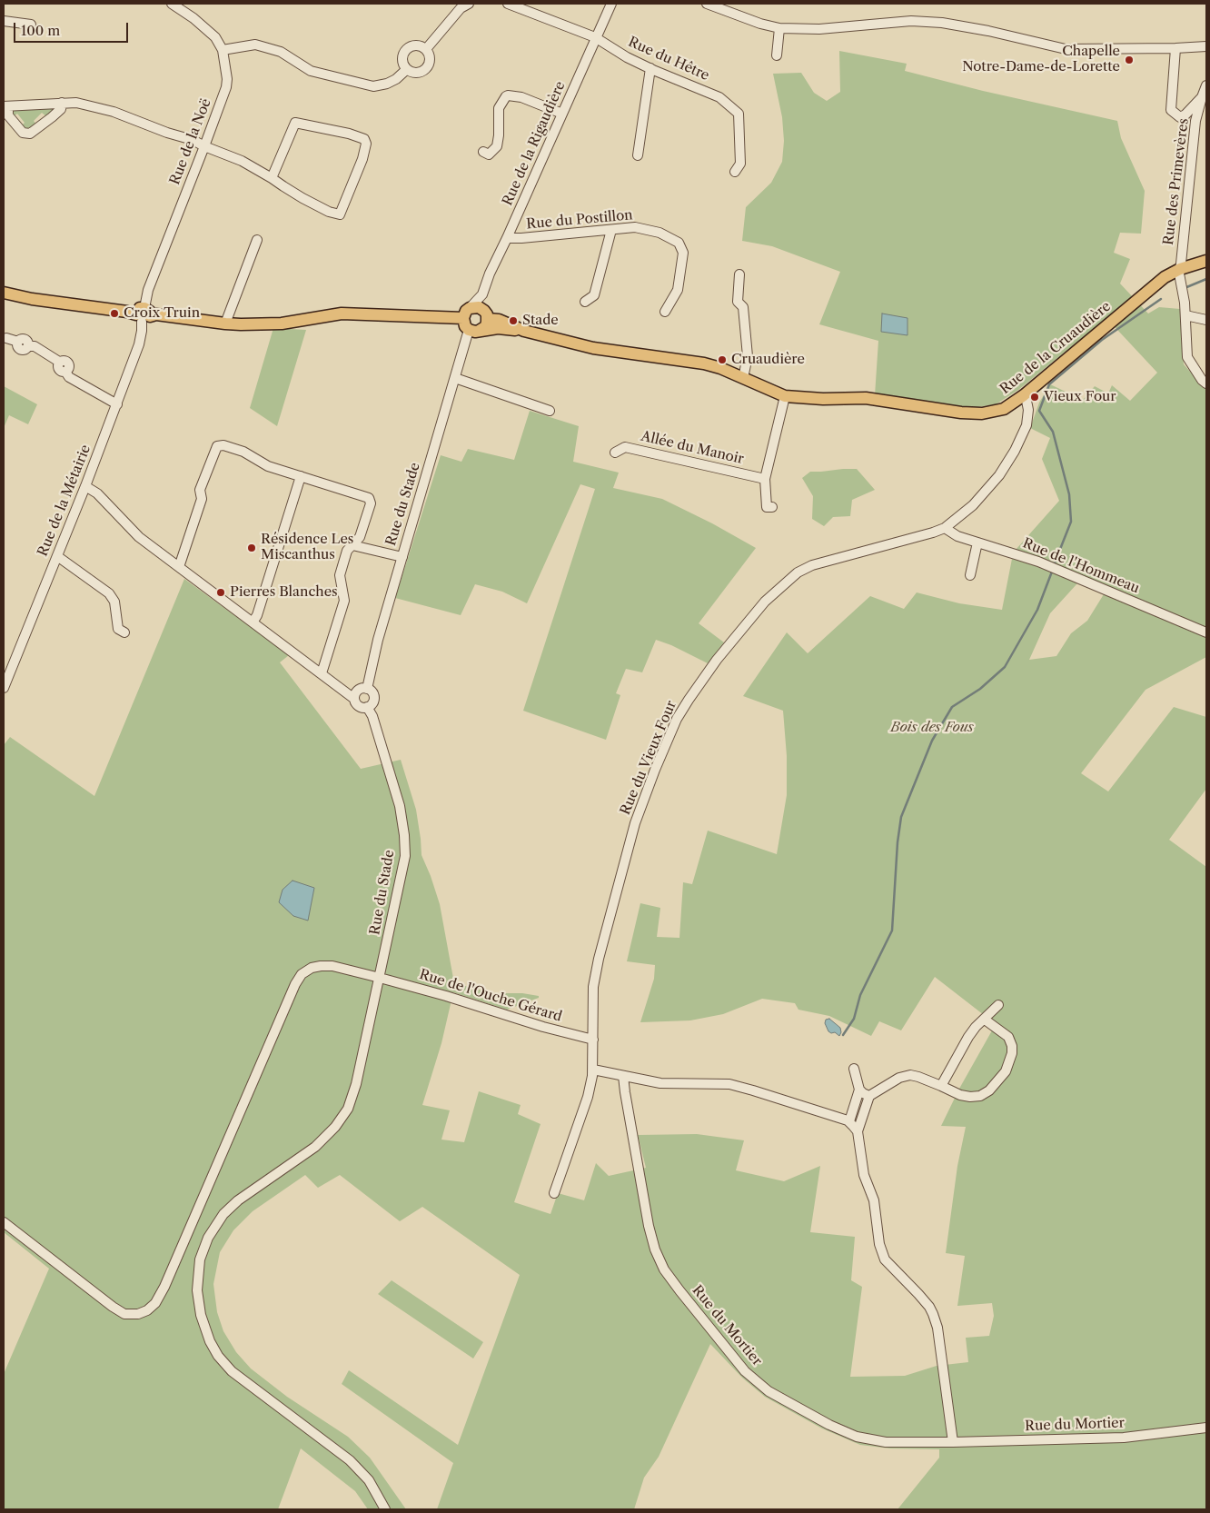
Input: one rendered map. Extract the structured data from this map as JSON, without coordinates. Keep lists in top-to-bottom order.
{
  "streets": {
    "main road": ["Rue de la Cruaudière"],
    "street": [
      "Rue du Hêtre",
      "Rue de la Noë",
      "Rue de la Rigaudière",
      "Rue des Primevères",
      "Rue du Postillon",
      "Allée du Manoir",
      "Rue de la Métairie",
      "Rue du Stade",
      "Rue de l'Hommeau",
      "Rue du Vieux Four",
      "Rue de l'Ouche Gérard",
      "Rue du Mortier"
    ]
  },
  "crossings": [
    ["Rue du Hêtre", "Rue de la Rigaudière"],
    ["Rue de la Noë", "Rue de la Métairie"],
    ["Rue de la Rigaudière", "Rue du Postillon"],
    ["Rue de la Rigaudière", "Rue de la Cruaudière"],
    ["Rue de la Rigaudière", "Rue du Stade"],
    ["Rue des Primevères", "Rue de la Cruaudière"],
    ["Rue de la Cruaudière", "Rue du Stade"],
    ["Rue de la Cruaudière", "Rue du Vieux Four"],
    ["Rue du Stade", "Rue de l'Ouche Gérard"],
    ["Rue de l'Hommeau", "Rue du Vieux Four"],
    ["Rue du Vieux Four", "Rue de l'Ouche Gérard"]
  ],
  "parks": ["Bois des Fous"],
  "places": [
    "Chapelle Notre-Dame-de-Lorette",
    "Croix Truin",
    "Stade",
    "Cruaudière",
    "Vieux Four",
    "Résidence Les Miscanthus",
    "Pierres Blanches"
  ],
  "scale_bar": "100 m"
}
